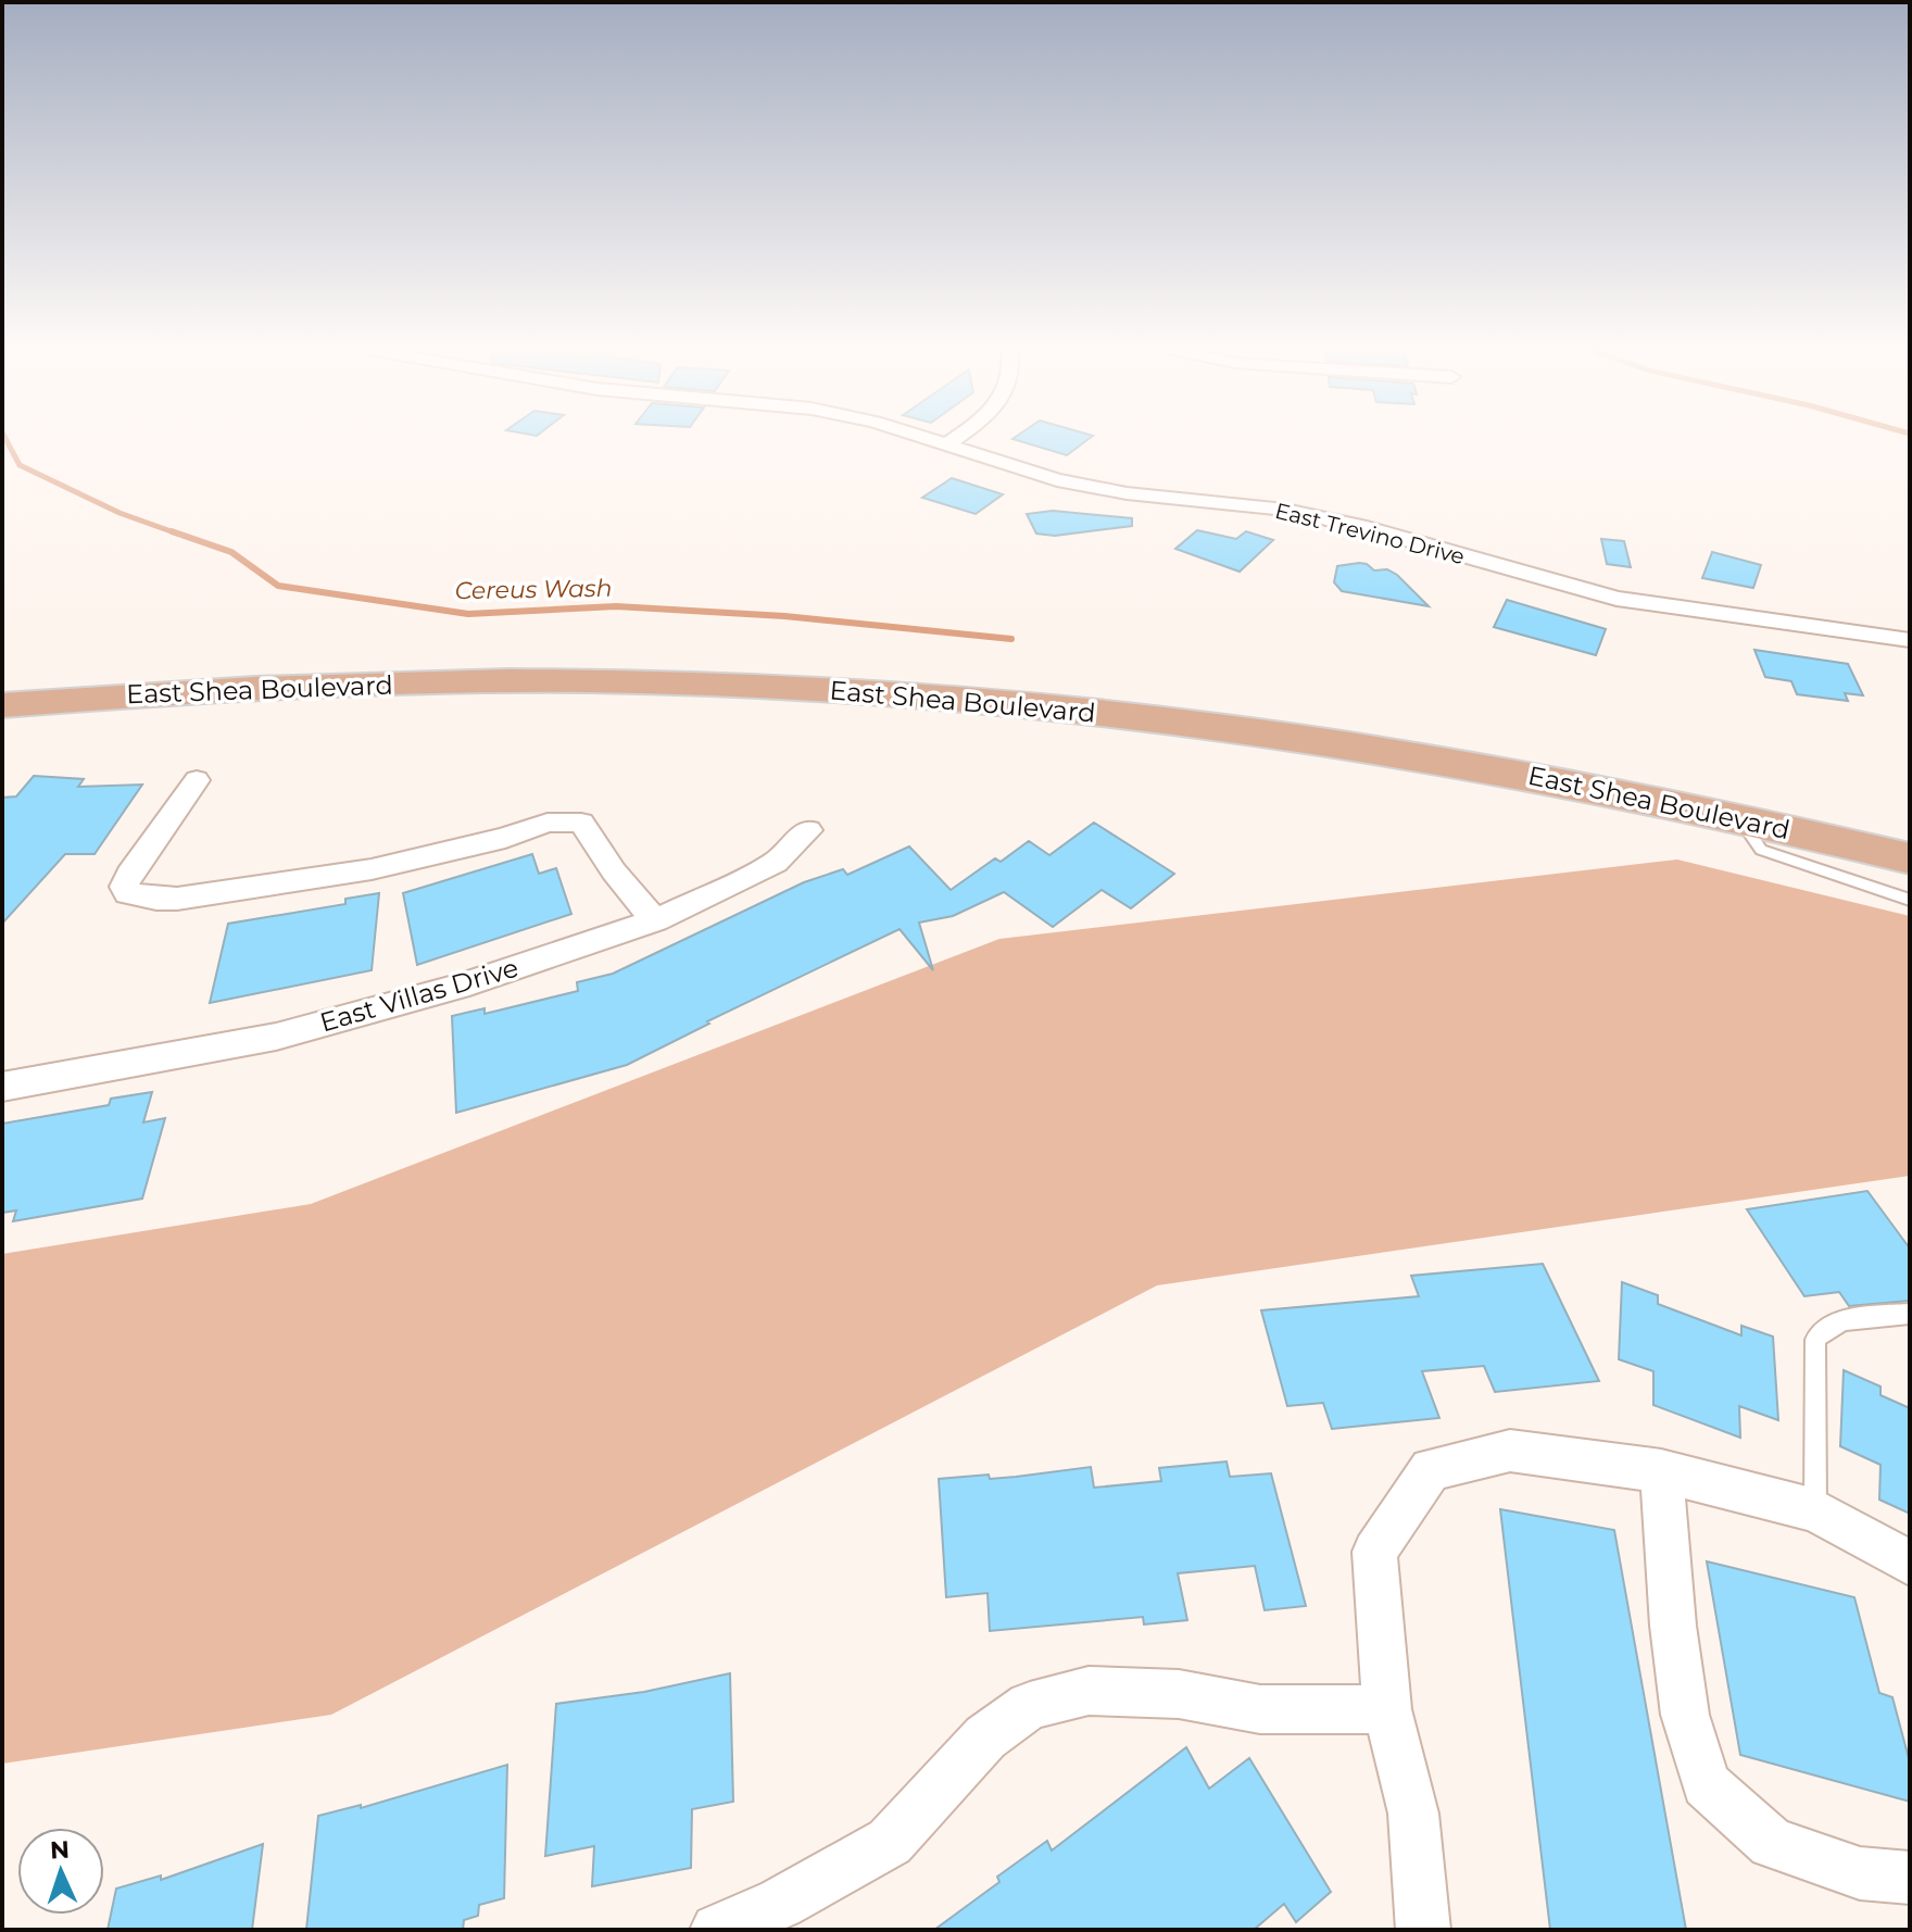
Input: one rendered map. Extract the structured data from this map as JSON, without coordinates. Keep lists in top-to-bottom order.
{
  "streets": {
    "main road": ["East Shea Boulevard"],
    "street": ["East Trevino Drive", "East Villas Drive"]
  },
  "water": ["Cereus Wash"],
  "north": "top"
}
